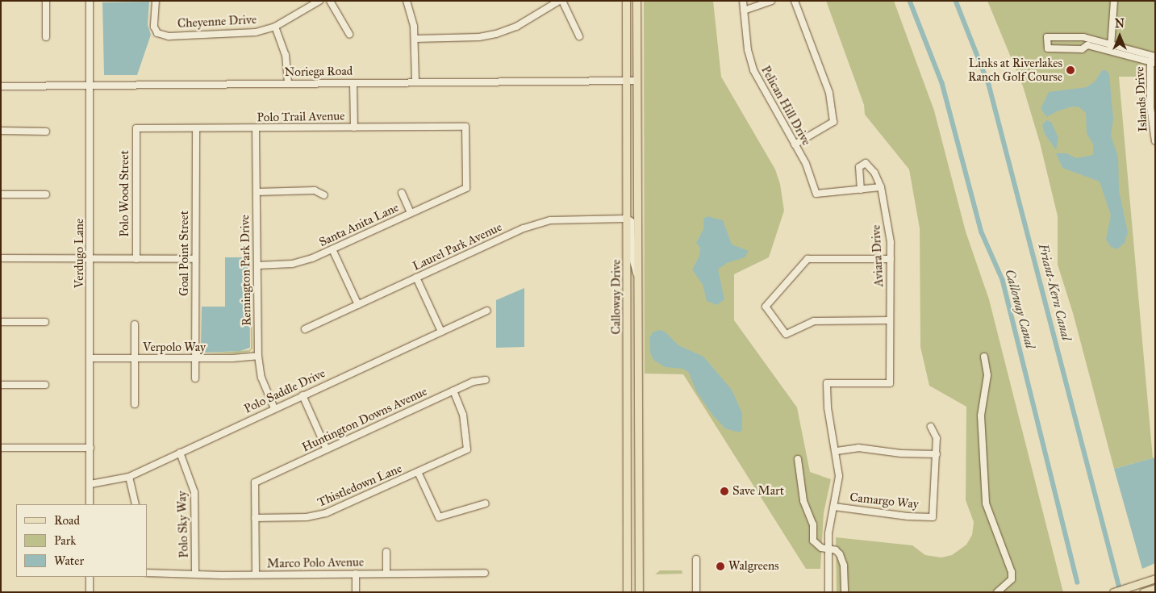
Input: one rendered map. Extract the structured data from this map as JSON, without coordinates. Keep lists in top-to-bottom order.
{
  "streets": {
    "main road": ["Calloway Drive"],
    "street": [
      "Cheyenne Drive",
      "Noriega Road",
      "Islands Drive",
      "Pelican Hill Drive",
      "Polo Trail Avenue",
      "Polo Wood Street",
      "Santa Anita Lane",
      "Laurel Park Avenue",
      "Verdugo Lane",
      "Goal Point Street",
      "Aviara Drive",
      "Remington Park Drive",
      "Verpolo Way",
      "Polo Saddle Drive",
      "Huntington Downs Avenue",
      "Thistledown Lane",
      "Camargo Way",
      "Polo Sky Way",
      "Marco Polo Avenue"
    ]
  },
  "crossings": [
    ["Noriega Road", "Verdugo Lane"],
    ["Noriega Road", "Calloway Drive"],
    ["Pelican Hill Drive", "Aviara Drive"],
    ["Polo Trail Avenue", "Polo Wood Street"],
    ["Polo Trail Avenue", "Santa Anita Lane"],
    ["Polo Trail Avenue", "Goal Point Street"],
    ["Polo Trail Avenue", "Remington Park Drive"],
    ["Santa Anita Lane", "Remington Park Drive"],
    ["Laurel Park Avenue", "Calloway Drive"],
    ["Verdugo Lane", "Verpolo Way"],
    ["Verdugo Lane", "Polo Saddle Drive"],
    ["Goal Point Street", "Verpolo Way"],
    ["Remington Park Drive", "Verpolo Way"],
    ["Remington Park Drive", "Polo Saddle Drive"],
    ["Polo Saddle Drive", "Polo Sky Way"],
    ["Huntington Downs Avenue", "Thistledown Lane"],
    ["Polo Sky Way", "Marco Polo Avenue"]
  ],
  "water": ["Friant-Kern Canal", "Calloway Canal"],
  "places": ["Links at Riverlakes Ranch Golf Course", "Save Mart", "Walgreens"],
  "legend": ["Road", "Park", "Water"],
  "north": "top"
}
